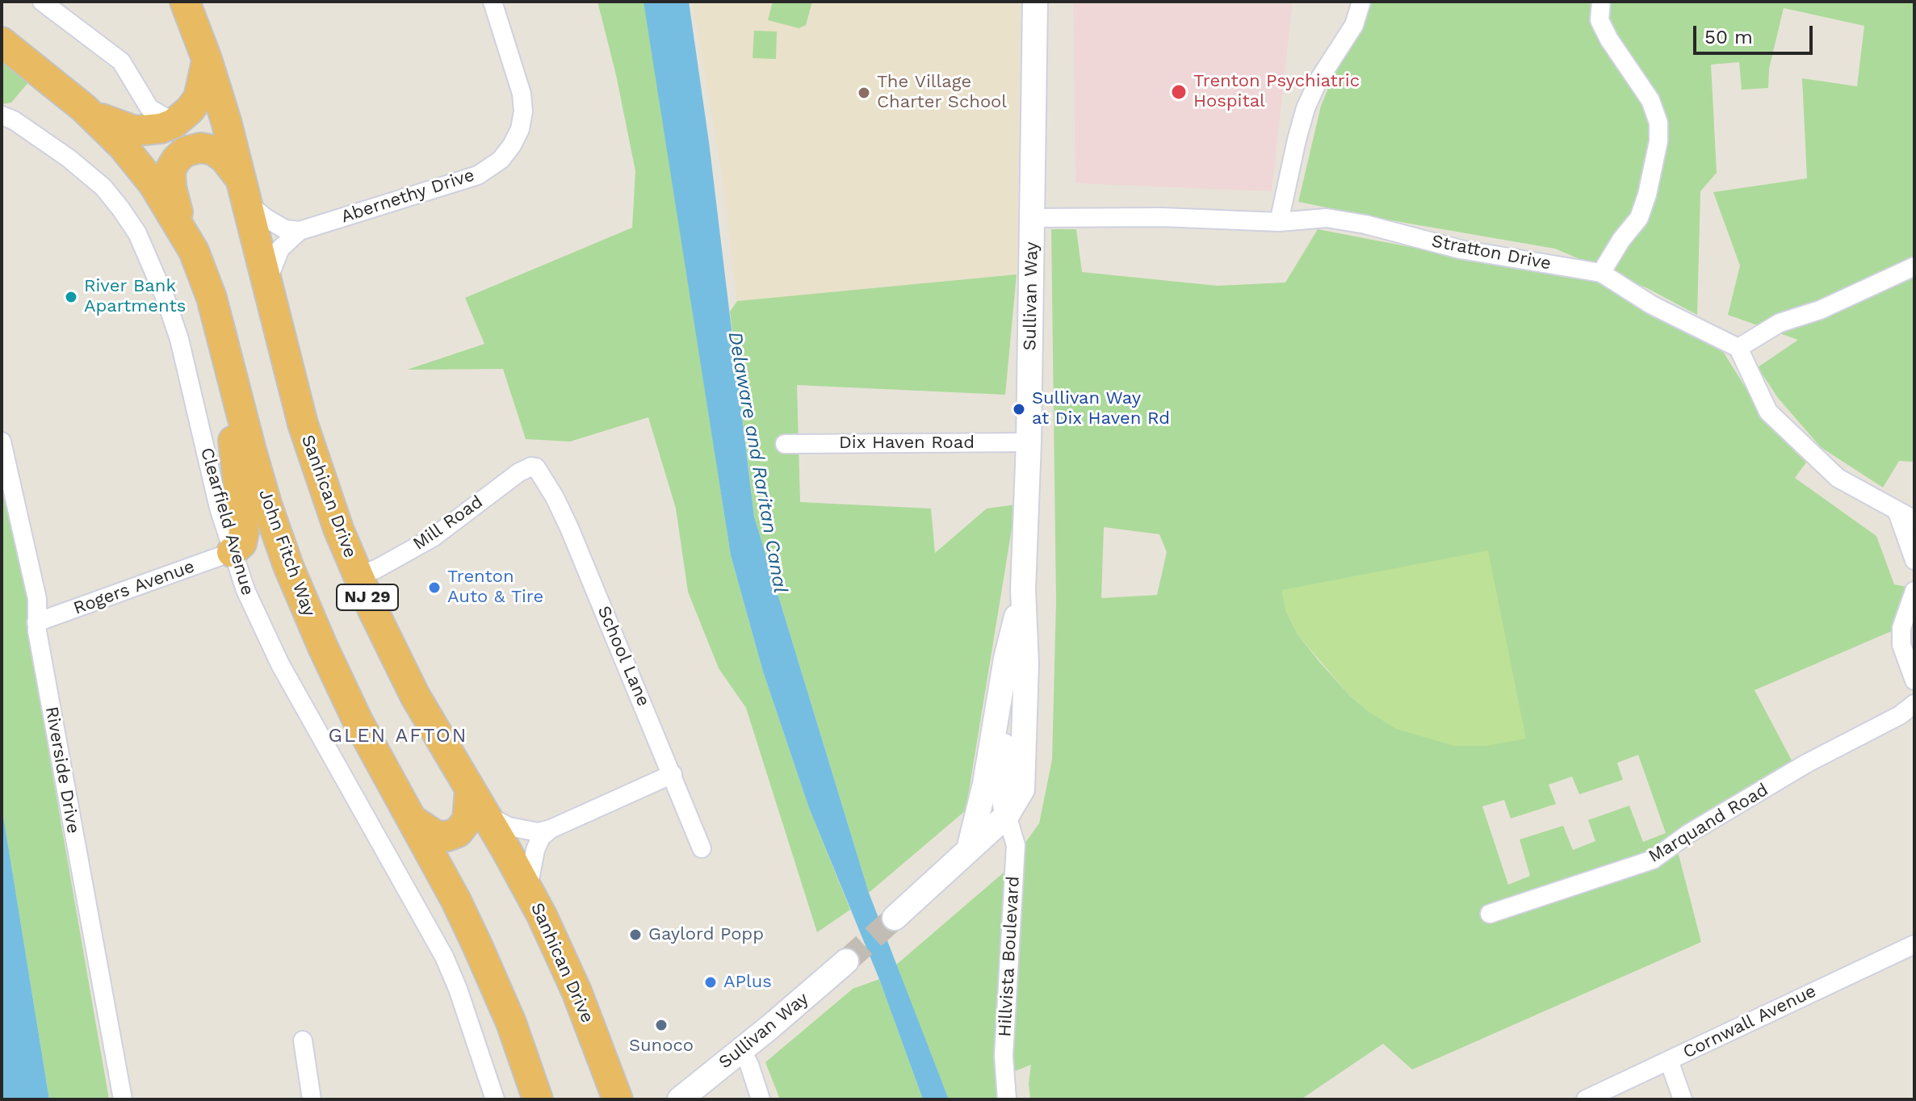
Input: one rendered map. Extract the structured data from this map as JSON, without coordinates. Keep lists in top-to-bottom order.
{
  "streets": {
    "highway": ["Sanhican Drive", "John Fitch Way", "NJ 29"],
    "main road": ["Sullivan Way"],
    "street": [
      "Abernethy Drive",
      "Stratton Drive",
      "Dix Haven Road",
      "Clearfield Avenue",
      "Mill Road",
      "Rogers Avenue",
      "School Lane",
      "Riverside Drive",
      "Marquand Road",
      "Hillvista Boulevard",
      "Cornwall Avenue"
    ]
  },
  "crossings": [
    ["Abernethy Drive", "Sanhican Drive"],
    ["Stratton Drive", "Sullivan Way"],
    ["Sullivan Way", "Dix Haven Road"],
    ["Sullivan Way", "Hillvista Boulevard"],
    ["Sanhican Drive", "Mill Road"],
    ["Clearfield Avenue", "Rogers Avenue"],
    ["Mill Road", "School Lane"],
    ["Rogers Avenue", "Riverside Drive"]
  ],
  "districts": ["GLEN AFTON"],
  "water": ["Delaware and Raritan Canal"],
  "places": [
    "Trenton Psychiatric Hospital",
    "The Village Charter School",
    "River Bank Apartments",
    "Sullivan Way at Dix Haven Rd",
    "Trenton Auto & Tire",
    "Gaylord Popp",
    "APlus",
    "Sunoco"
  ],
  "scale_bar": "50 m"
}
